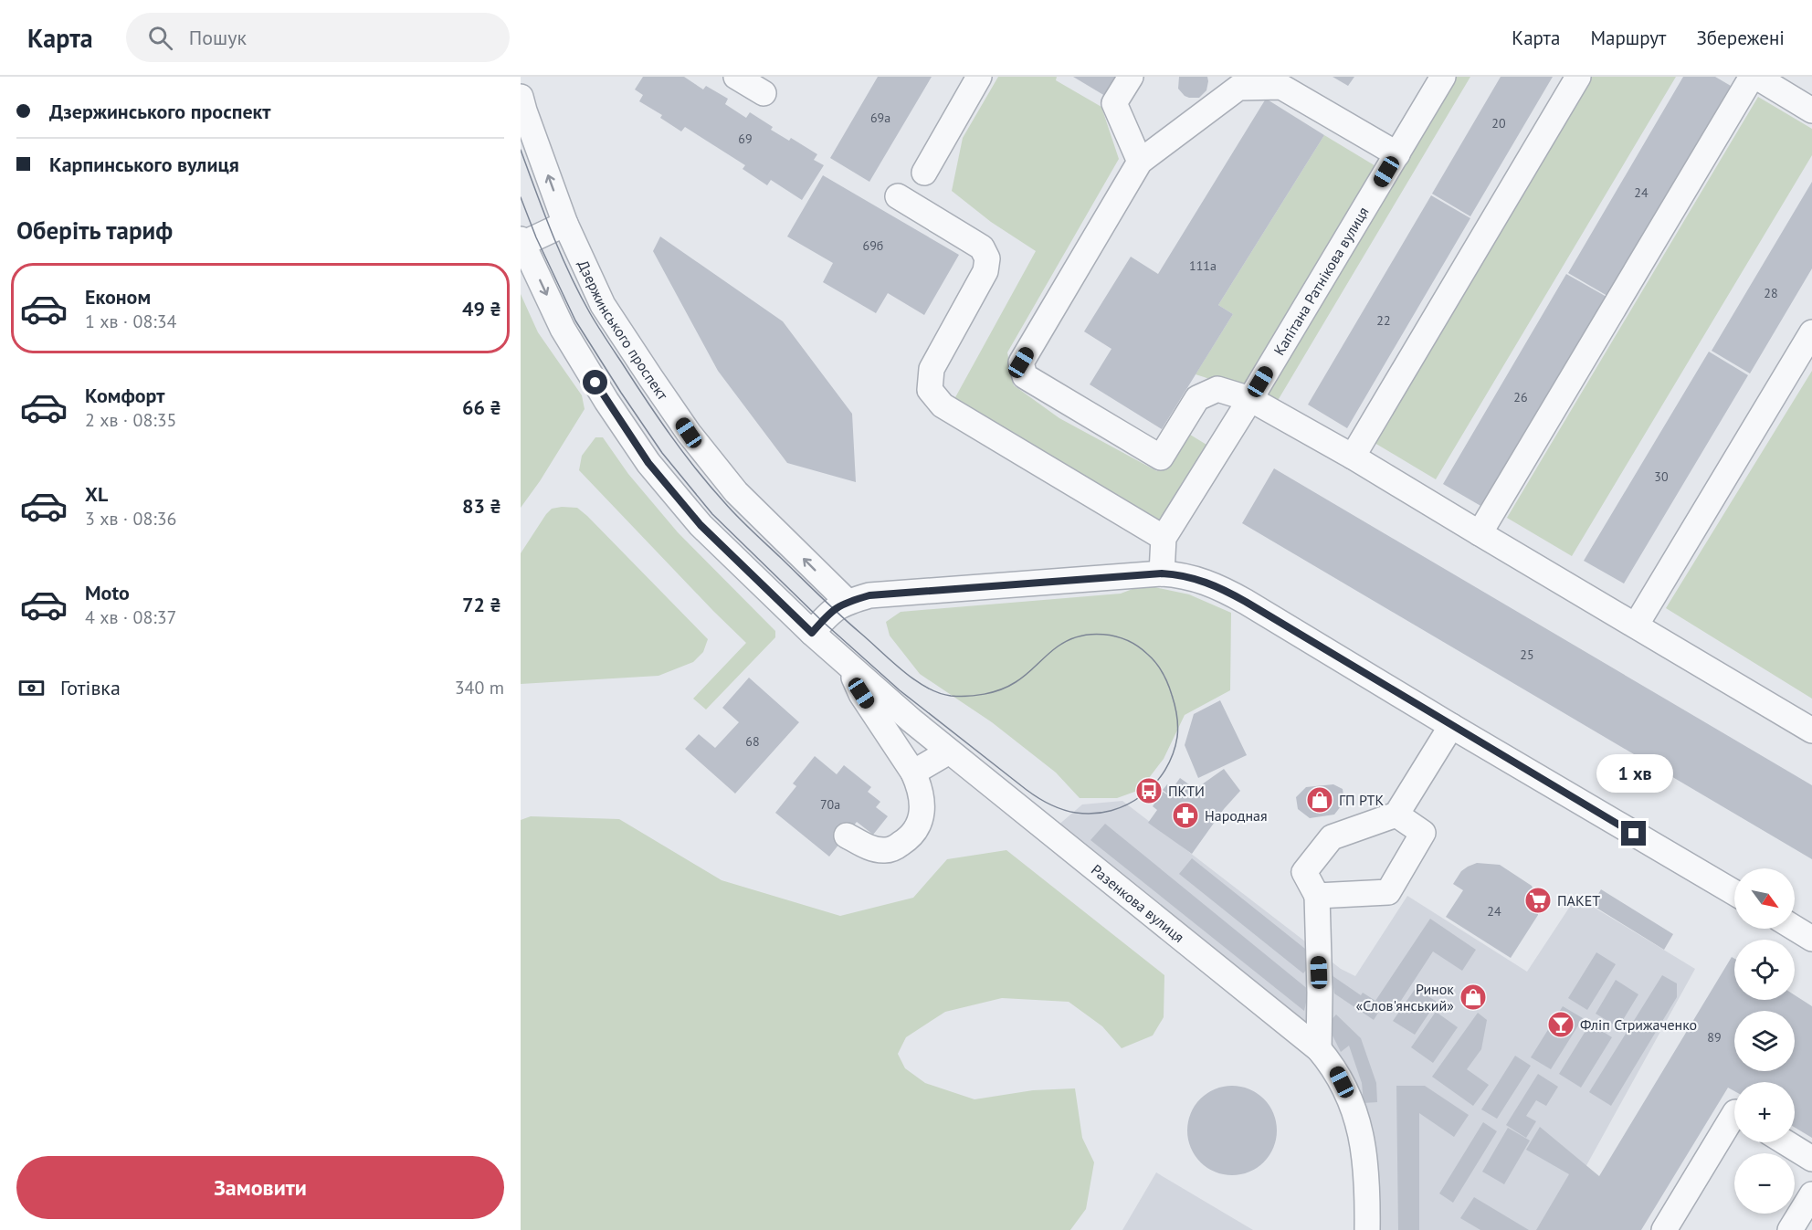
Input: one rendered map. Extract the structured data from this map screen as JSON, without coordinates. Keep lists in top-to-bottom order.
{
  "streets": {
    "street": ["Капітана Ратнікова вулиця", "Дзержинського проспект", "Разенкова вулиця"]
  },
  "places": {
    "bus stop": ["ПКТИ"],
    "shop": ["ГП РТК", "Ринок «Слов'янський»"],
    "pharmacy": ["Народная"],
    "supermarket": ["ПАКЕТ"],
    "bar": ["Фліп Стрижаченко"]
  },
  "house_numbers": [
    "69а",
    "20",
    "69",
    "24",
    "69б",
    "111а",
    "28",
    "22",
    "26",
    "30",
    "25",
    "68",
    "70а",
    "24",
    "89"
  ],
  "north": "bottom right",
  "page": {
    "header": "Карта",
    "search": "Пошук",
    "nav": ["Карта", "Маршрут", "Збережені"],
    "banner": ["Дзержинського проспект", "Карпинського вулиця"],
    "heading": "Оберіть тариф",
    "list": [
      {
        "name": "Економ",
        "note": "1 хв · 08:34",
        "value": "49 ₴"
      },
      {
        "name": "Комфорт",
        "note": "2 хв · 08:35",
        "value": "66 ₴"
      },
      {
        "name": "XL",
        "note": "3 хв · 08:36",
        "value": "83 ₴"
      },
      {
        "name": "Moto",
        "note": "4 хв · 08:37",
        "value": "72 ₴"
      }
    ],
    "pay": ["Готівка", "340 m"],
    "bubble": "1 хв",
    "map_buttons": ["+", "−"],
    "buttons": "Замовити"
  }
}
